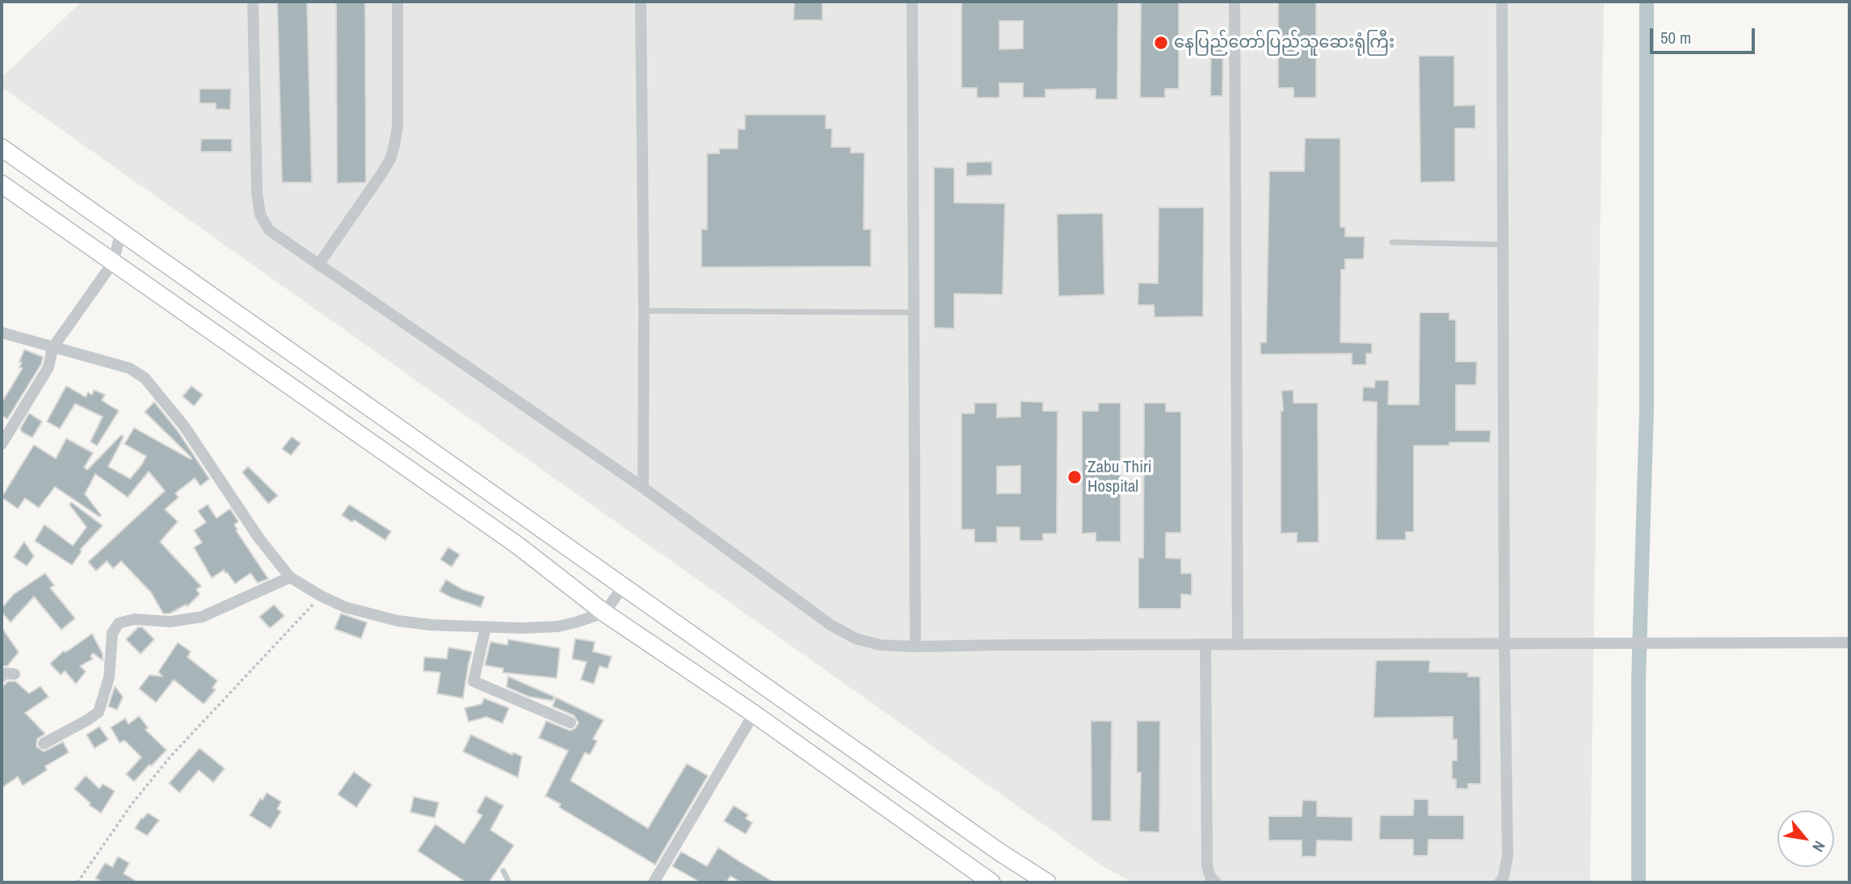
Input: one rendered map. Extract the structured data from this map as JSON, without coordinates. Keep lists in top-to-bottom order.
{
  "places": ["နေပြည်တော်ပြည်သူဆေးရုံကြီး", "Zabu Thiri Hospital"],
  "scale_bar": "50 m",
  "north": "bottom right"
}
